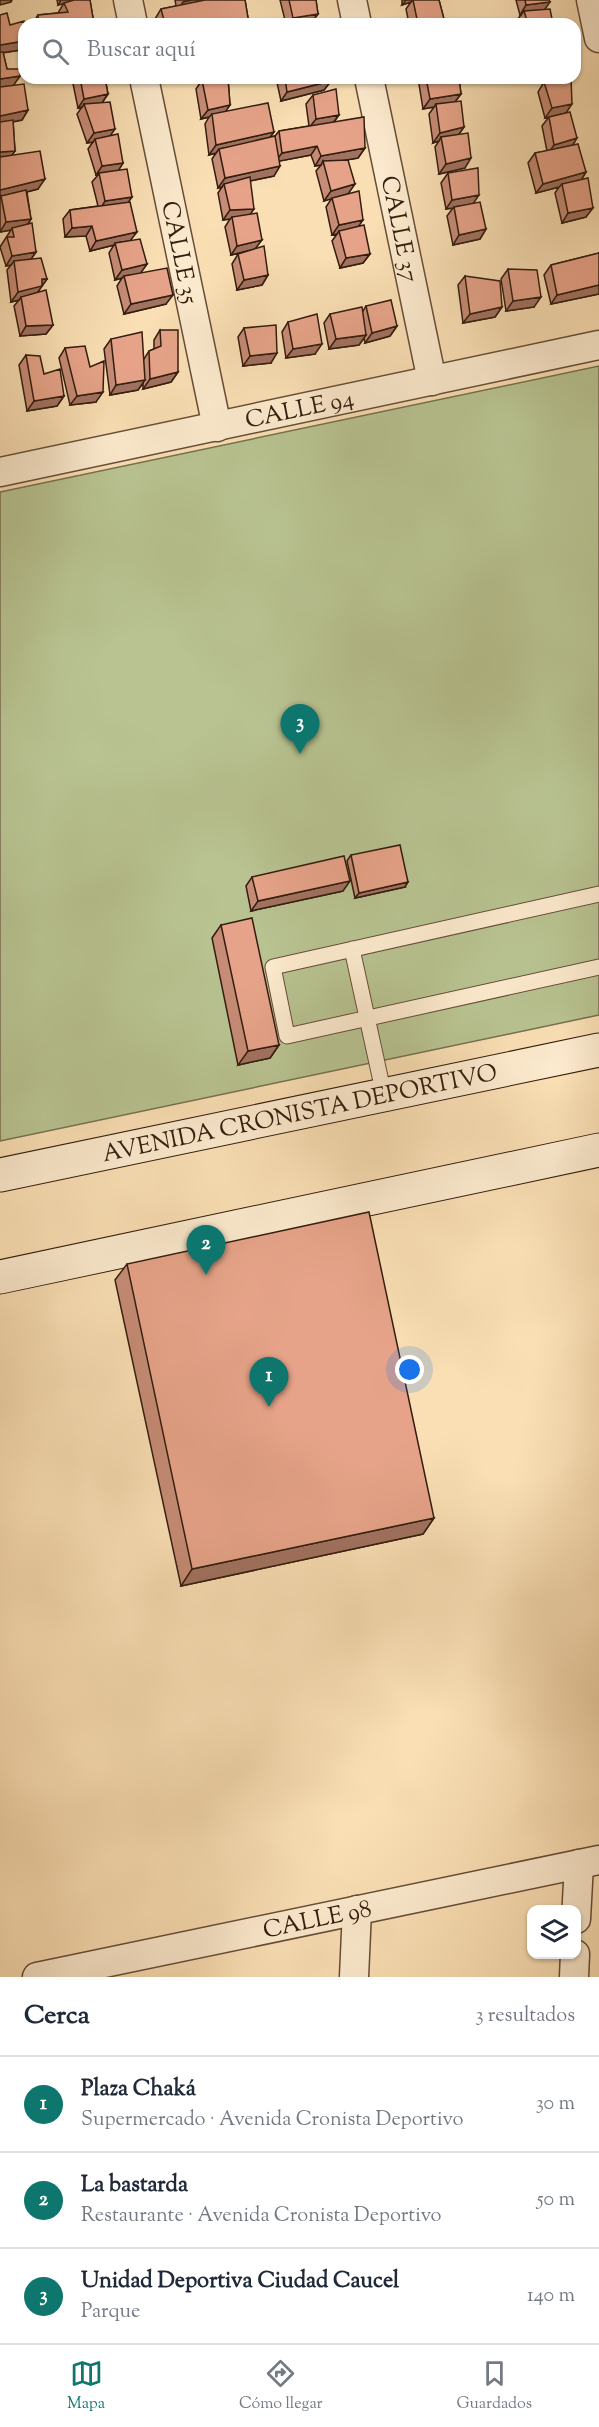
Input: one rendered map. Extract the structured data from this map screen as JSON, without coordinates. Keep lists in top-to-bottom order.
{
  "streets": {
    "main road": ["AVENIDA CRONISTA DEPORTIVO"],
    "street": [
      "CALLE 37",
      "CALLE 35",
      "CALLE 94",
      "CALLE 98"
    ]
  },
  "crossings": [
    ["CALLE 37", "CALLE 94"],
    ["CALLE 35", "CALLE 94"]
  ],
  "page": {
    "search": "Buscar aquí",
    "pins": ["3", "2", "1"],
    "heading": ["Cerca", "3 resultados"],
    "list": [
      {
        "mark": "1",
        "name": "Plaza Chaká",
        "note": "Supermercado · Avenida Cronista Deportivo",
        "value": "30 m"
      },
      {
        "mark": "2",
        "name": "La bastarda",
        "note": "Restaurante · Avenida Cronista Deportivo",
        "value": "50 m"
      },
      {
        "mark": "3",
        "name": "Unidad Deportiva Ciudad Caucel",
        "note": "Parque",
        "value": "140 m"
      }
    ],
    "nav": ["Mapa", "Cómo llegar", "Guardados"]
  }
}
